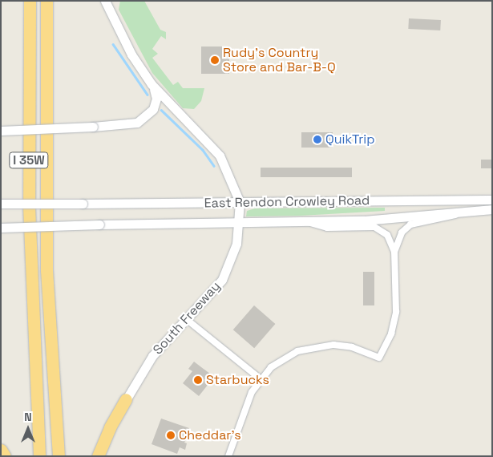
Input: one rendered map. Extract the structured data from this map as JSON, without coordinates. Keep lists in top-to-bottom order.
{
  "streets": {
    "highway": ["I 35W"],
    "main road": ["East Rendon Crowley Road", "South Freeway"]
  },
  "crossings": [
    ["East Rendon Crowley Road", "South Freeway"]
  ],
  "places": [
    "Rudy's Country Store and Bar-B-Q",
    "QuikTrip",
    "Starbucks",
    "Cheddar's"
  ],
  "north": "top"
}
